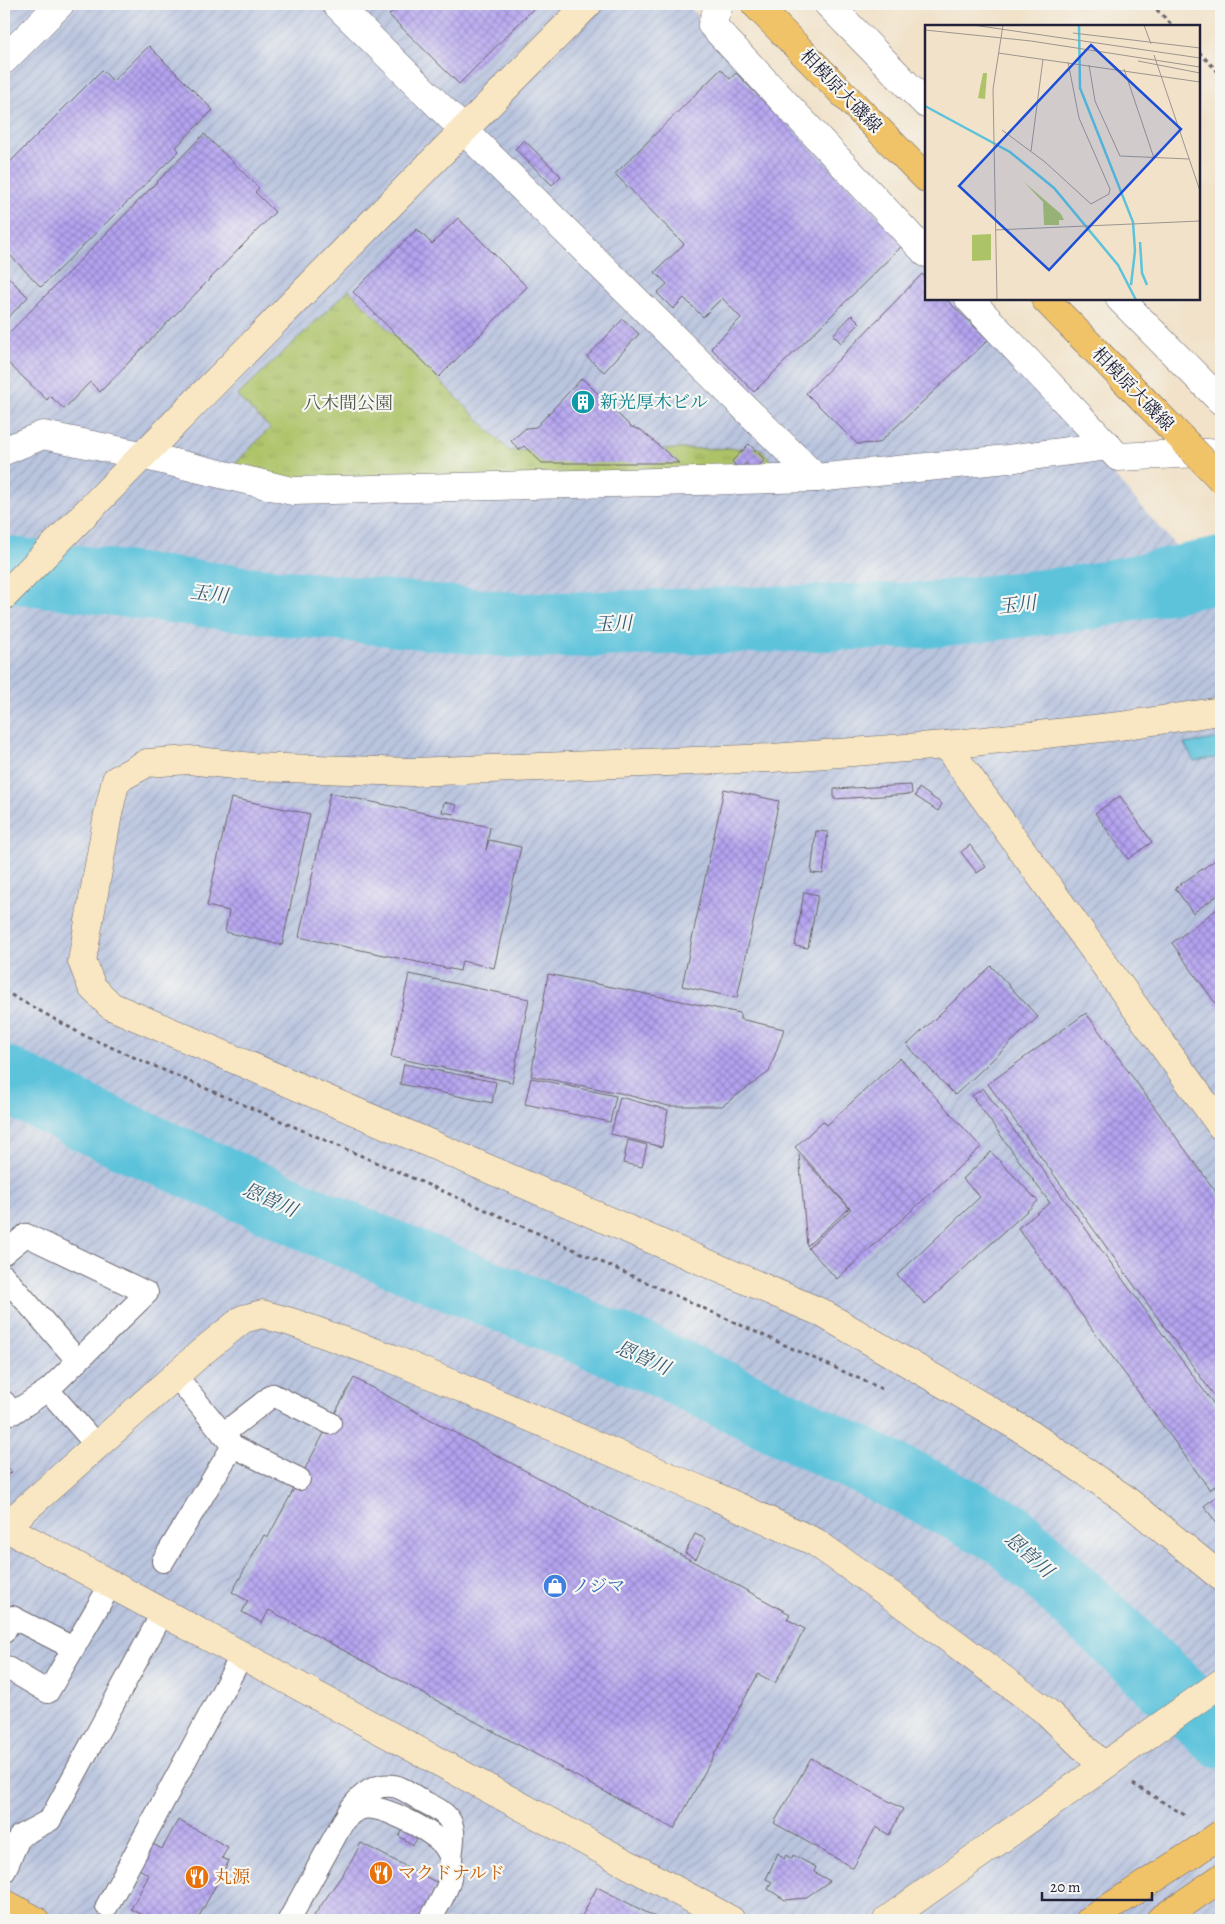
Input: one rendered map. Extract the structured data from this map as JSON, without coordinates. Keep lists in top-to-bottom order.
{
  "streets": {
    "main road": ["相模原大磯線"]
  },
  "water": ["玉川", "恩曽川"],
  "parks": ["八木間公園"],
  "places": {
    "building": ["新光厚木ビル"],
    "shop": ["ノジマ"],
    "restaurant": ["マクドナルド", "丸源"]
  },
  "scale_bar": "20 m"
}
